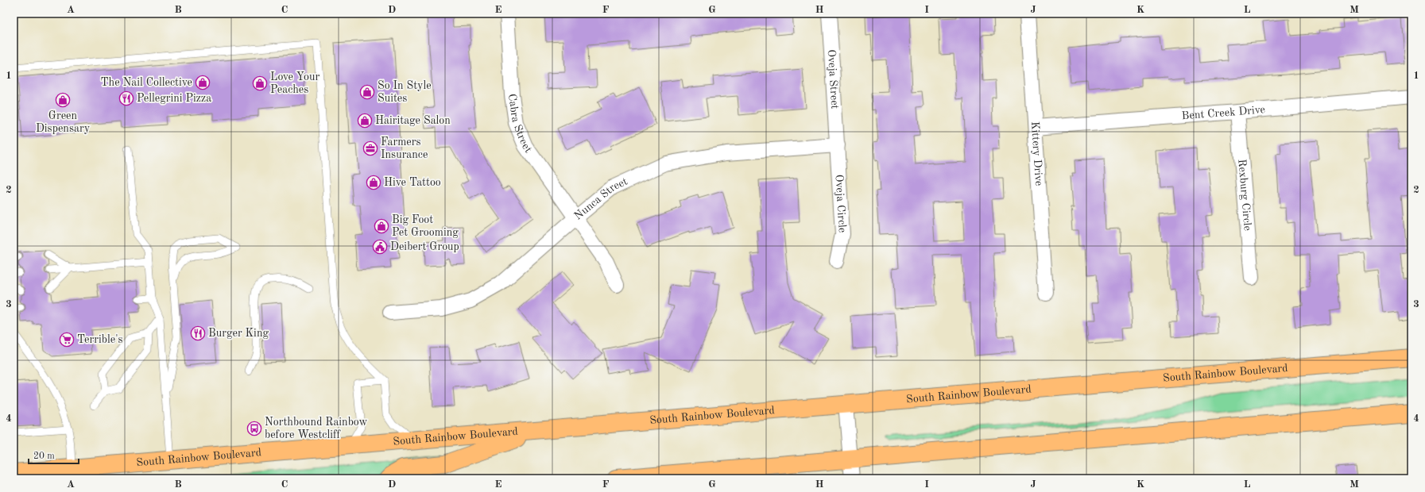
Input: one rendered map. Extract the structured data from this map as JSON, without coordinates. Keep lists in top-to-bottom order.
{
  "streets": {
    "main road": ["South Rainbow Boulevard"],
    "street": [
      "Oveja Street",
      "Bent Creek Drive",
      "Cabra Street",
      "Kittery Drive",
      "Rexburg Circle",
      "Nunca Street",
      "Oveja Circle"
    ]
  },
  "crossings": [
    ["Oveja Street", "Nunca Street"],
    ["Oveja Street", "Oveja Circle"],
    ["Bent Creek Drive", "Kittery Drive"],
    ["Bent Creek Drive", "Rexburg Circle"],
    ["Cabra Street", "Nunca Street"],
    ["Nunca Street", "Oveja Circle"]
  ],
  "places": {
    "shop": [
      "The Nail Collective",
      "Love Your Peaches",
      "So In Style Suites",
      "Green Dispensary",
      "Hairitage Salon",
      "Hive Tattoo",
      "Big Foot Pet Grooming"
    ],
    "restaurant": ["Pellegrini Pizza", "Burger King"],
    "office": ["Farmers Insurance"],
    "public building": ["Deibert Group"],
    "supermarket": ["Terrible's"],
    "bus stop": ["Northbound Rainbow before Westcliff"]
  },
  "scale_bar": "20 m",
  "grid": {
    "columns": [
      "A",
      "B",
      "C",
      "D",
      "E",
      "F",
      "G",
      "H",
      "I",
      "J",
      "K",
      "L",
      "M"
    ],
    "rows": [
      "1",
      "2",
      "3",
      "4"
    ]
  }
}
